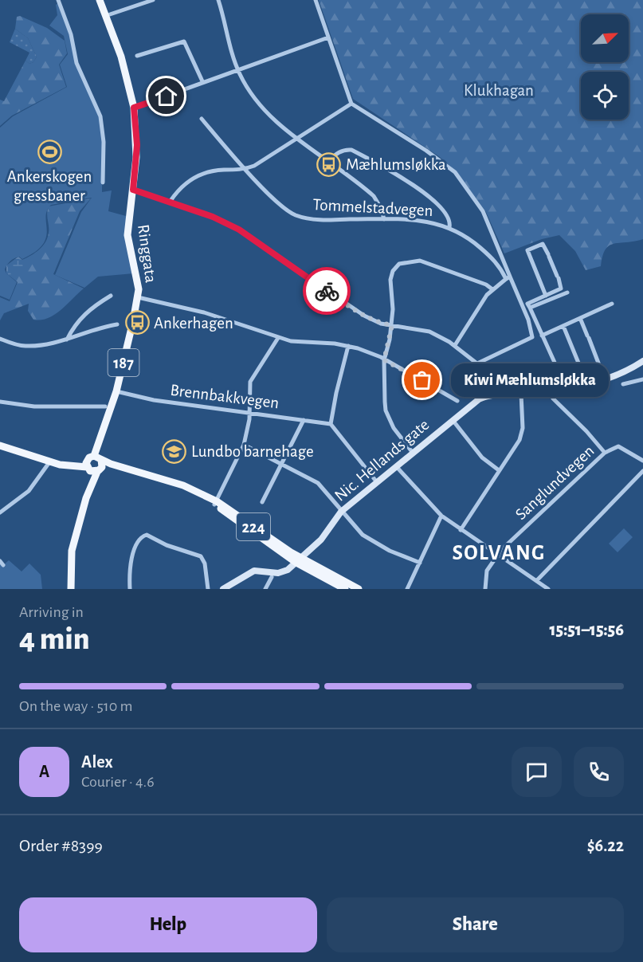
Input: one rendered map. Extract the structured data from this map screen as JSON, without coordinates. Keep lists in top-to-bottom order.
{
  "streets": {
    "main road": [
      "Ringgata",
      "187",
      "Nic. Hellands gate",
      "224"
    ],
    "street": ["Tommelstadvegen", "Brennbakkvegen", "Sanglundvegen"]
  },
  "crossings": [
    ["Ringgata", "Brennbakkvegen"],
    ["Ringgata", "224"],
    ["Nic. Hellands gate", "224"]
  ],
  "districts": ["SOLVANG"],
  "parks": ["Klukhagan"],
  "places": {
    "sports": ["Ankerskogen gressbaner"],
    "bus stop": ["Mæhlumsløkka", "Ankerhagen"],
    "other": ["Kiwi Mæhlumsløkka"],
    "school or university": ["Lundbo barnehage"]
  },
  "north": "top right",
  "page": {
    "bubble": "Kiwi Mæhlumsløkka",
    "heading": ["4 min", "Arriving in", "15:51–15:56"],
    "panel": [
      "Alex",
      "Courier · 4.6",
      "Order #8399",
      "$6.22"
    ],
    "bar": "On the way · 510 m",
    "round": "A",
    "buttons": ["Help", "Share"]
  }
}
